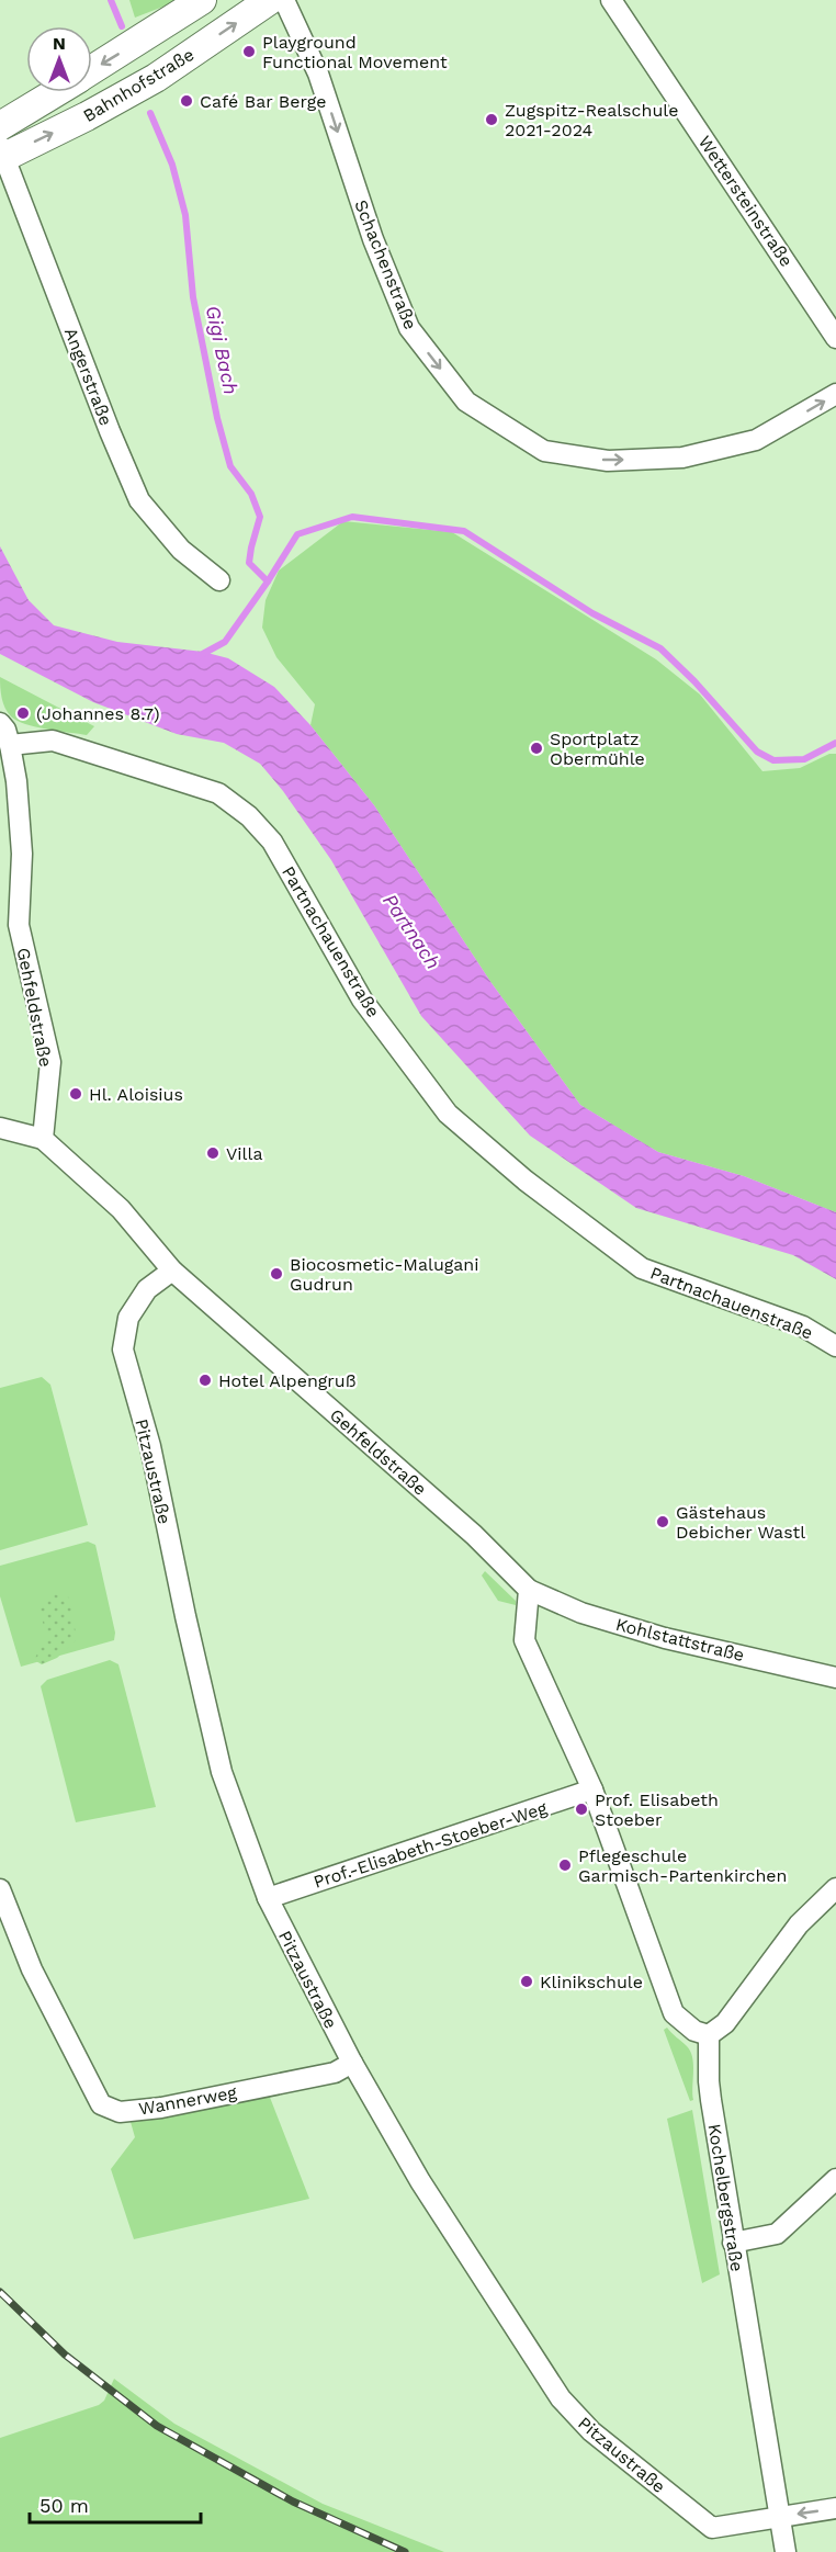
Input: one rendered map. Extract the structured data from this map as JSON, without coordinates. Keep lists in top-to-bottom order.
{
  "streets": {
    "main road": ["Bahnhofstraße"],
    "street": [
      "Wettersteinstraße",
      "Schachenstraße",
      "Angerstraße",
      "Partnachauenstraße",
      "Gehfeldstraße",
      "Pitzaustraße",
      "Kohlstattstraße",
      "Prof.-Elisabeth-Stoeber-Weg",
      "Wannerweg",
      "Kochelbergstraße"
    ]
  },
  "crossings": [
    ["Bahnhofstraße", "Angerstraße"],
    ["Partnachauenstraße", "Gehfeldstraße"],
    ["Gehfeldstraße", "Pitzaustraße"],
    ["Gehfeldstraße", "Kohlstattstraße"],
    ["Pitzaustraße", "Prof.-Elisabeth-Stoeber-Weg"],
    ["Pitzaustraße", "Wannerweg"],
    ["Pitzaustraße", "Kochelbergstraße"]
  ],
  "one_way": ["Schachenstraße"],
  "water": ["Gigi Bach", "Partnach"],
  "places": [
    "Playground Functional Movement",
    "Café Bar Berge",
    "Zugspitz-Realschule 2021-2024",
    "(Johannes 8.7)",
    "Sportplatz Obermühle",
    "Hl. Aloisius",
    "Villa",
    "Biocosmetic-Malugani Gudrun",
    "Hotel Alpengruß",
    "Gästehaus Debicher Wastl",
    "Prof. Elisabeth Stoeber",
    "Pflegeschule Garmisch-Partenkirchen",
    "Klinikschule"
  ],
  "scale_bar": "50 m",
  "north": "top"
}
